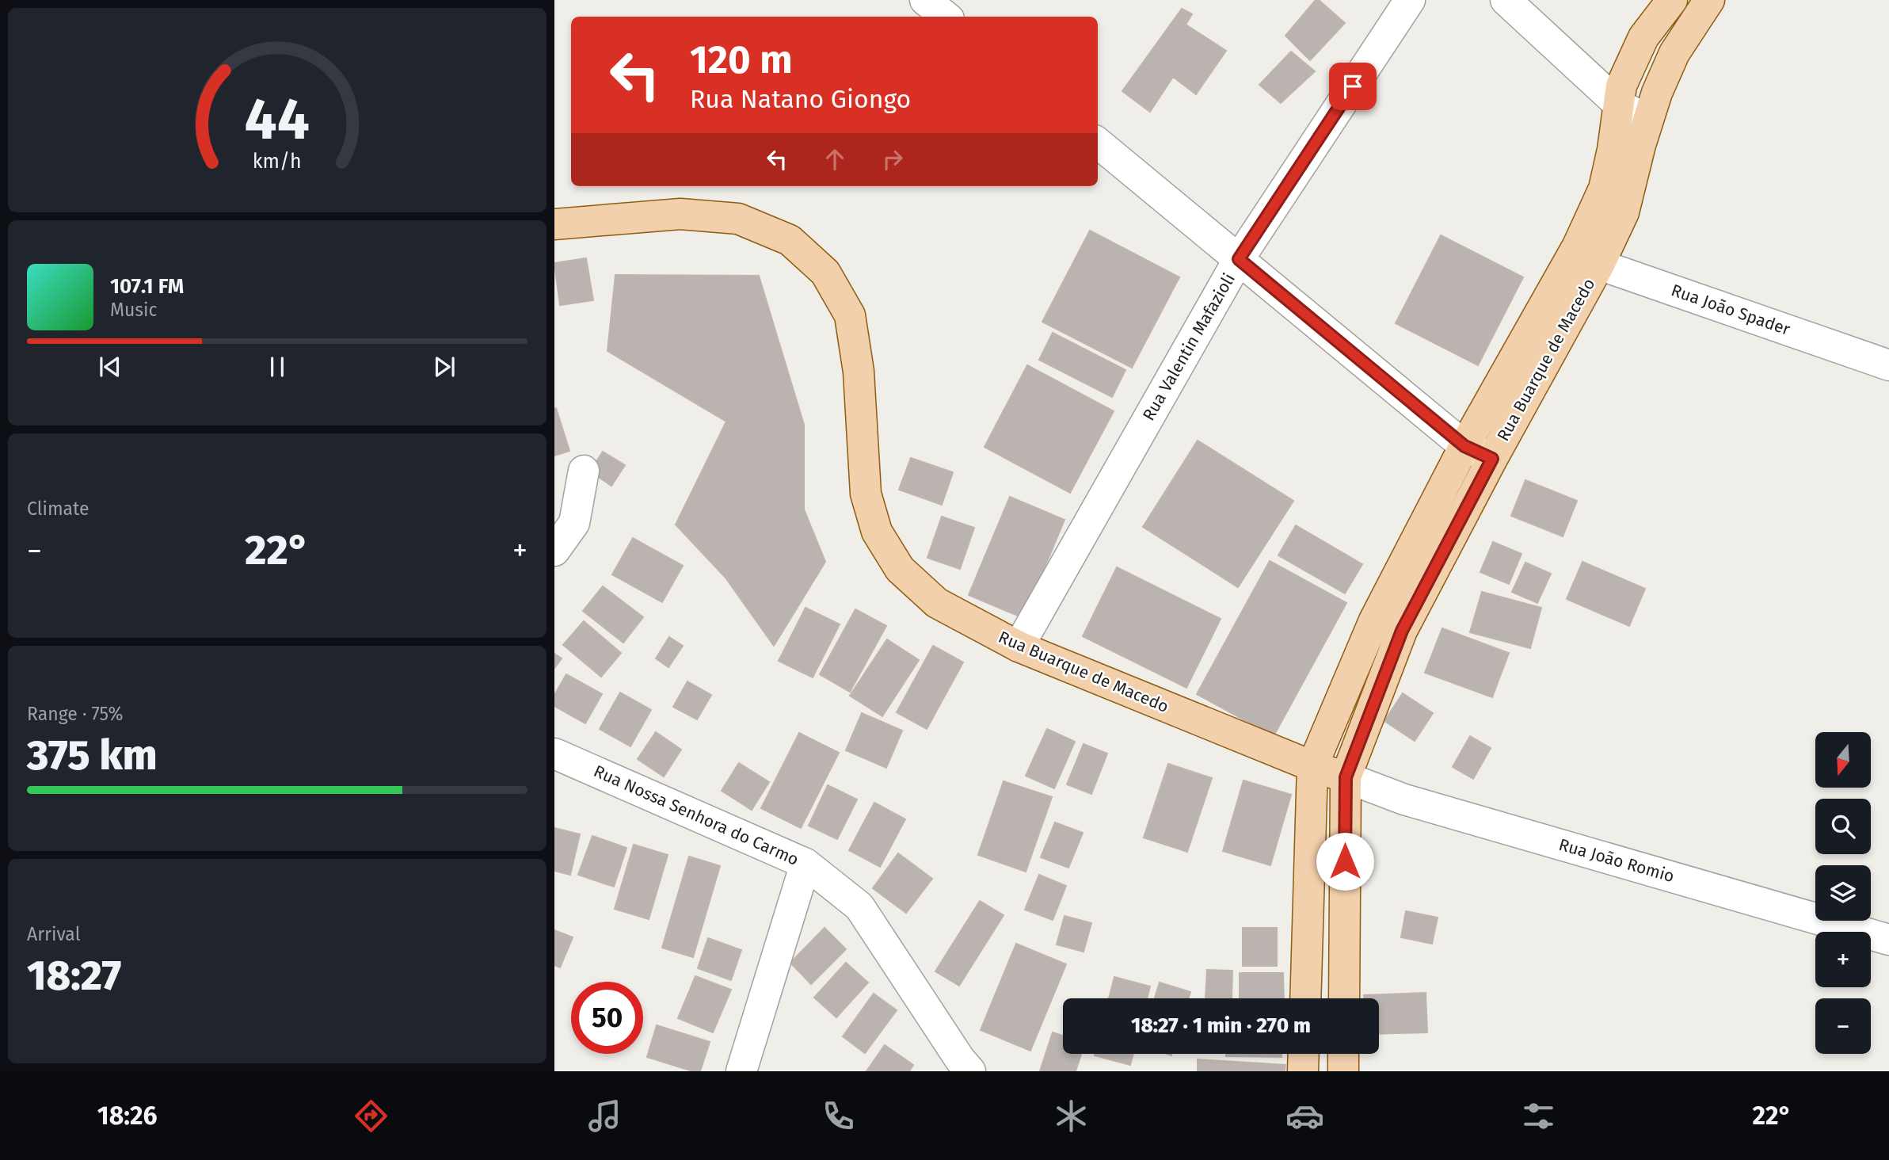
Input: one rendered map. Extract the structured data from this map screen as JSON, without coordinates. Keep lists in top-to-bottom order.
{
  "streets": {
    "main road": ["Rua Buarque de Macedo"],
    "street": [
      "Rua João Spader",
      "Rua Valentin Mafazioli",
      "Rua Nossa Senhora do Carmo",
      "Rua João Romio"
    ]
  },
  "crossings": [
    ["Rua João Spader", "Rua Buarque de Macedo"],
    ["Rua Valentin Mafazioli", "Rua Buarque de Macedo"],
    ["Rua Buarque de Macedo", "Rua João Romio"]
  ],
  "north": "bottom",
  "page": {
    "turn": ["120 m", "Rua Natano Giongo"],
    "song": ["107.1 FM", "Music"],
    "tile": [
      "Climate",
      ["Range · 75%", "375 km"],
      ["Arrival", "18:27"]
    ],
    "heat": ["−", "22°", "+"],
    "map_buttons": ["+", "−"],
    "limit": "50",
    "trip": "18:27 · 1 min · 270 m",
    "tabs": ["18:26", "22°"],
    "gauge": ["44", "km/h"]
  }
}
